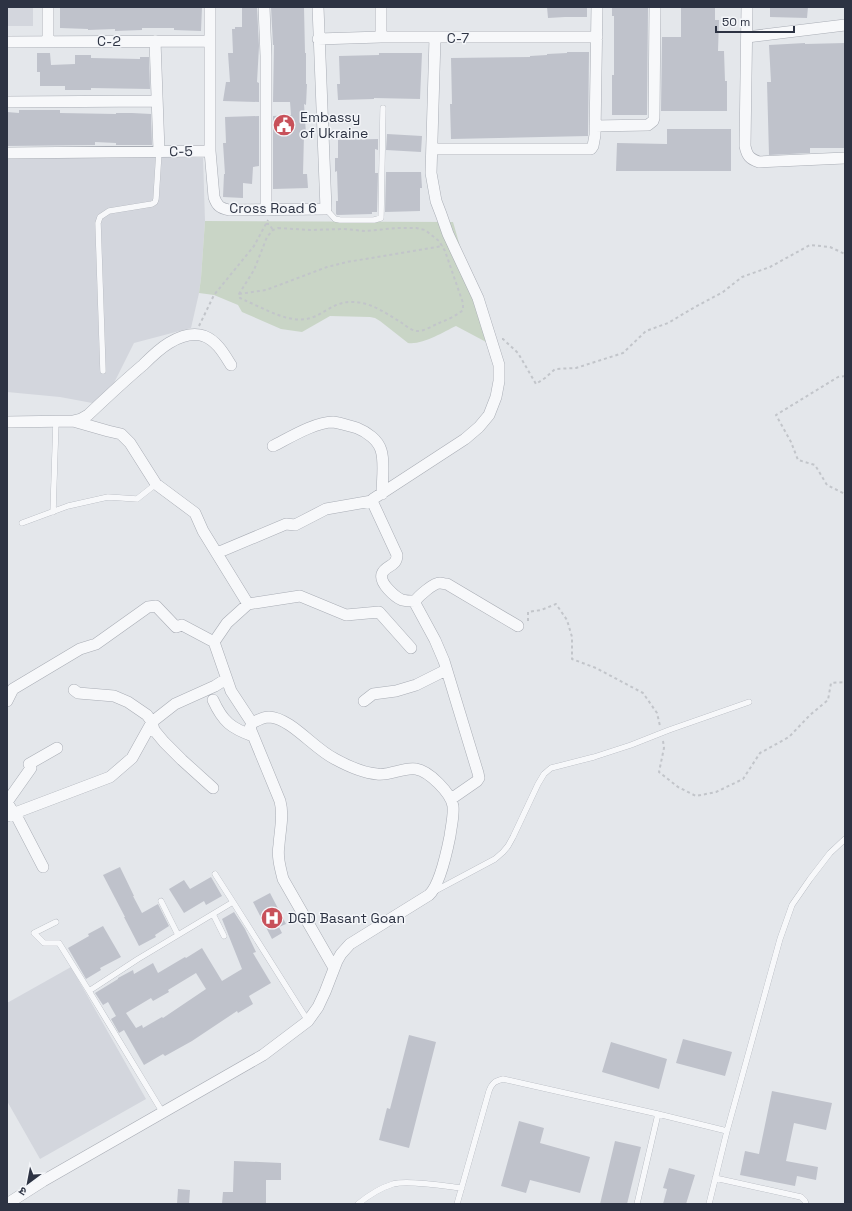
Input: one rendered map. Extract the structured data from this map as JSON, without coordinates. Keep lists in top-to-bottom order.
{
  "streets": {
    "street": [
      "C-7",
      "C-2",
      "C-5",
      "Cross Road 6"
    ]
  },
  "crossings": [
    ["C-7", "Cross Road 6"],
    ["C-2", "C-5"],
    ["C-5", "Cross Road 6"]
  ],
  "places": {
    "public building": ["Embassy of Ukraine"],
    "hospital": ["DGD Basant Goan"]
  },
  "scale_bar": "50 m",
  "north": "bottom left"
}
